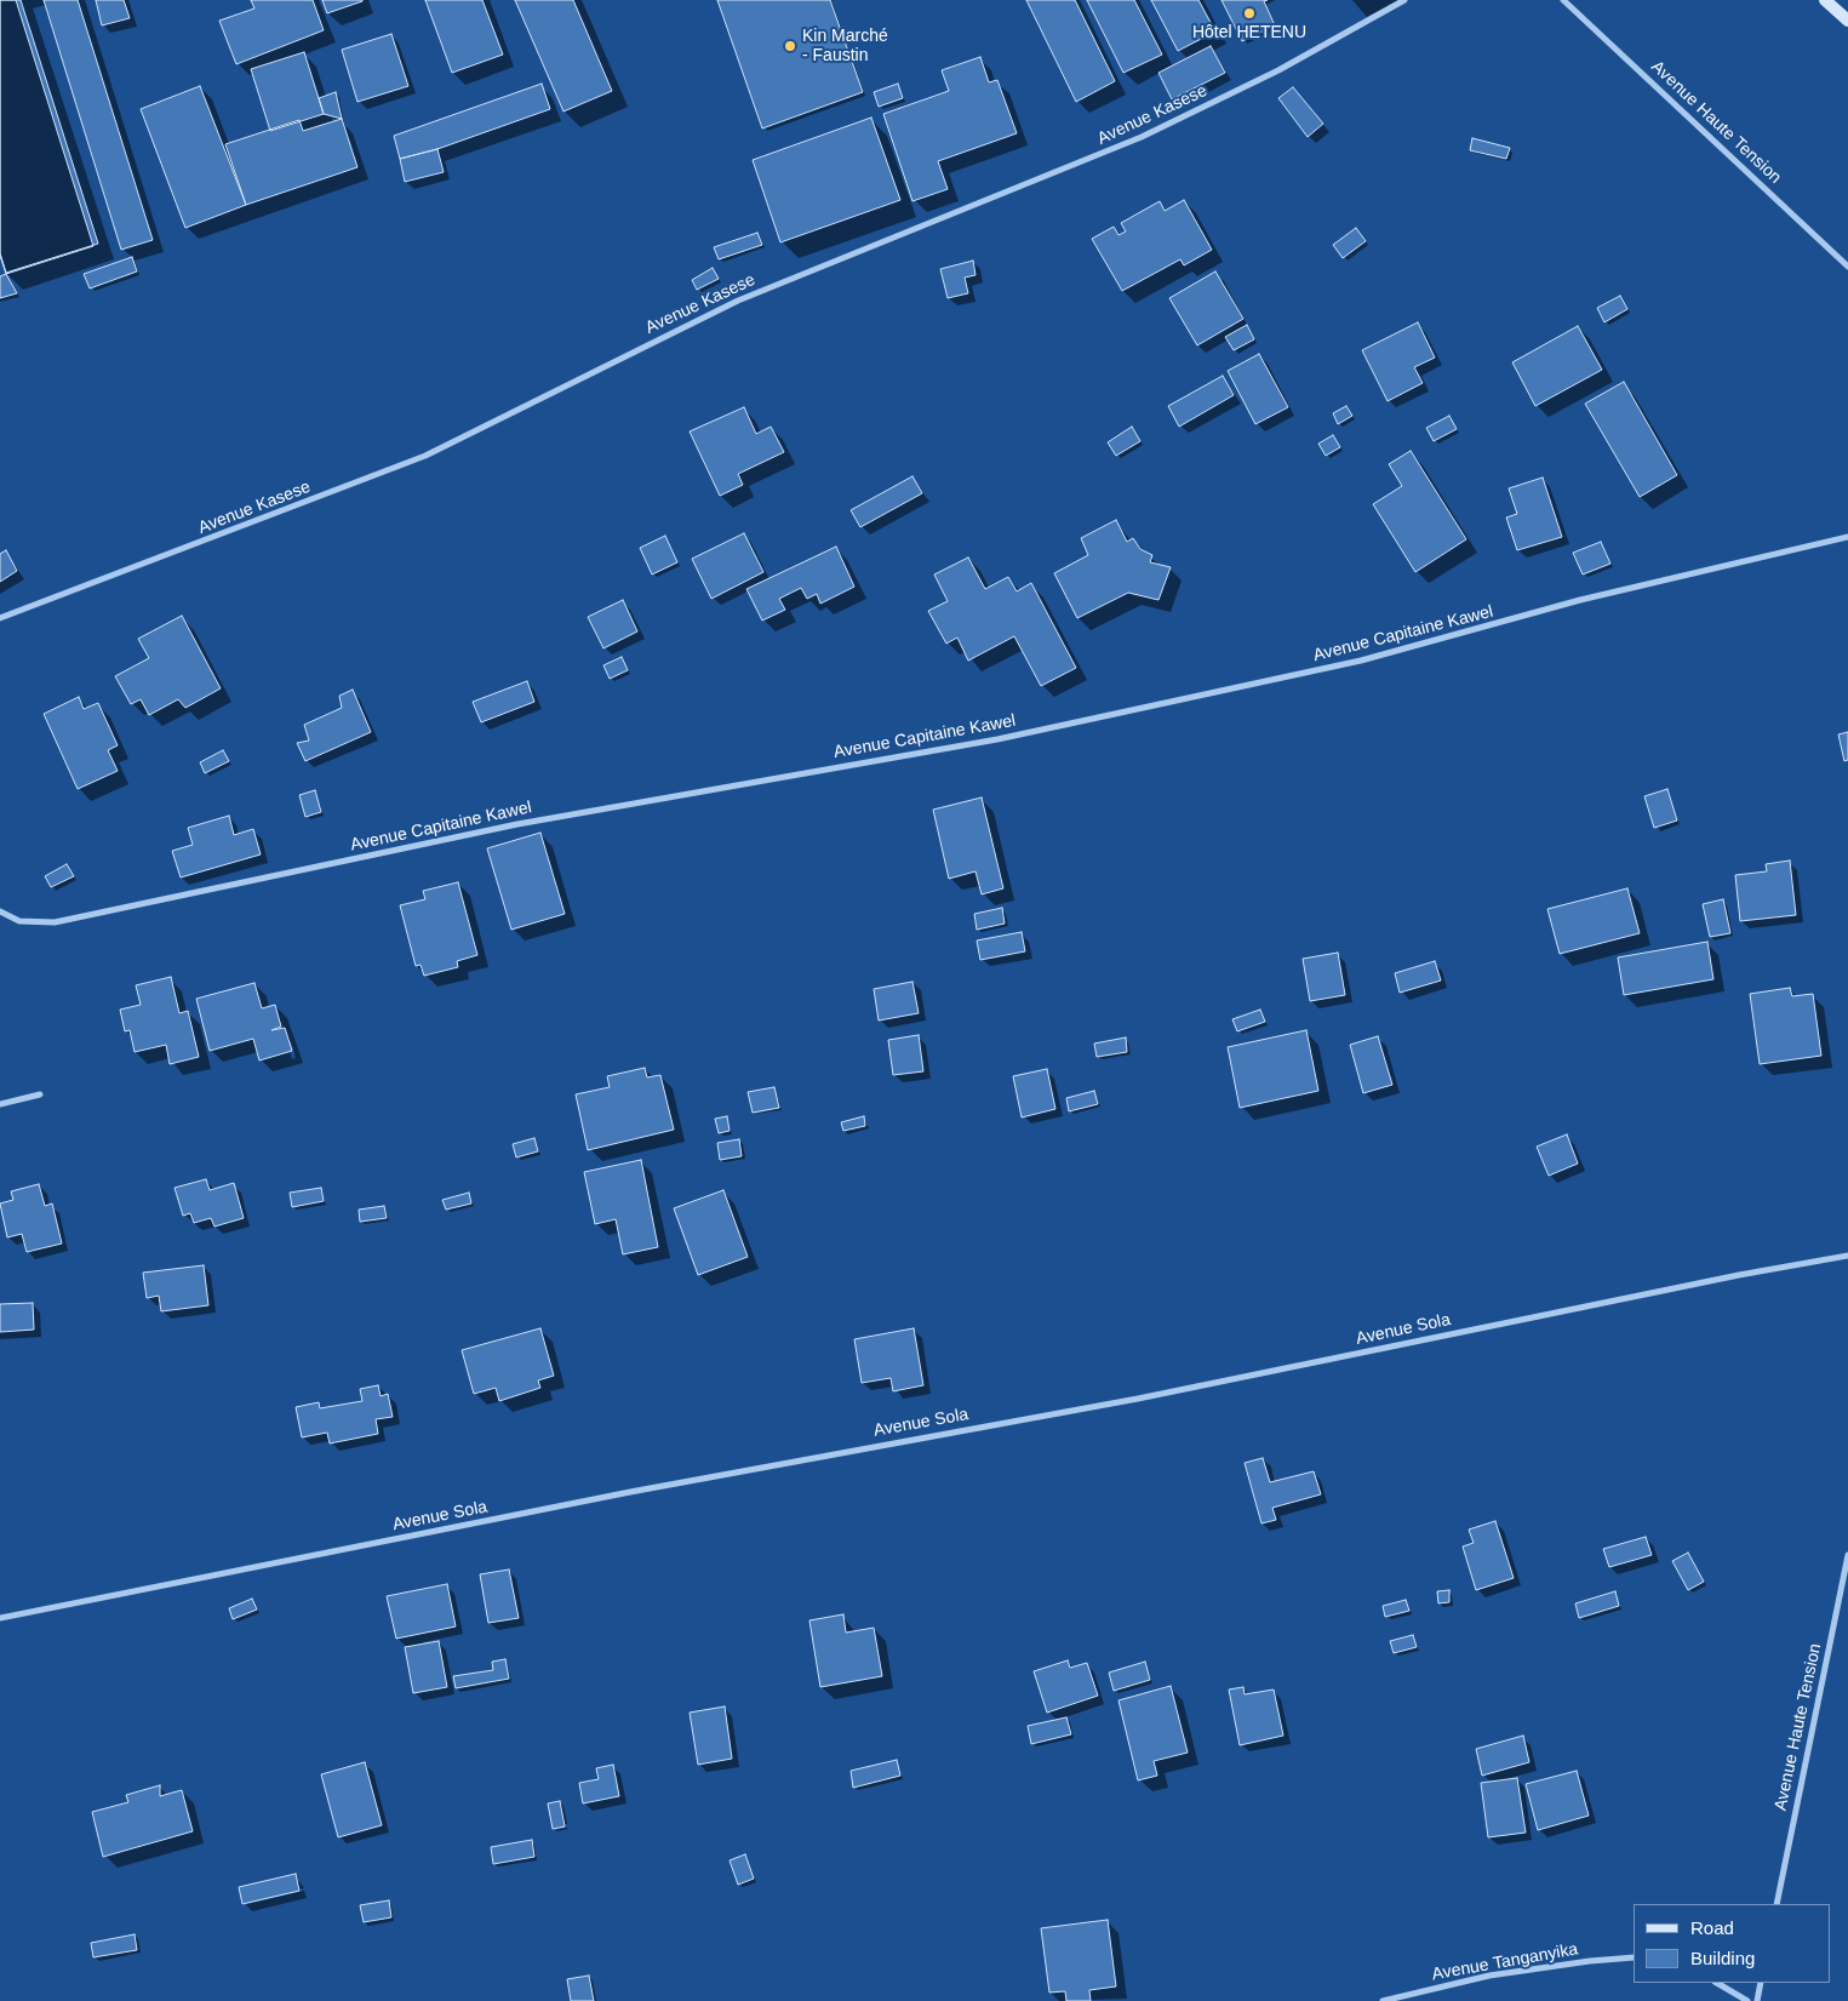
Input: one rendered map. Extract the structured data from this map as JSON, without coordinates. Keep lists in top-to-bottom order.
{
  "streets": {
    "street": [
      "Avenue Kasese",
      "Avenue Haute Tension",
      "Avenue Capitaine Kawel",
      "Avenue Sola",
      "Avenue Tanganyika"
    ]
  },
  "places": ["Hôtel HETENU", "Kin Marché - Faustin"],
  "legend": ["Road", "Building"]
}
